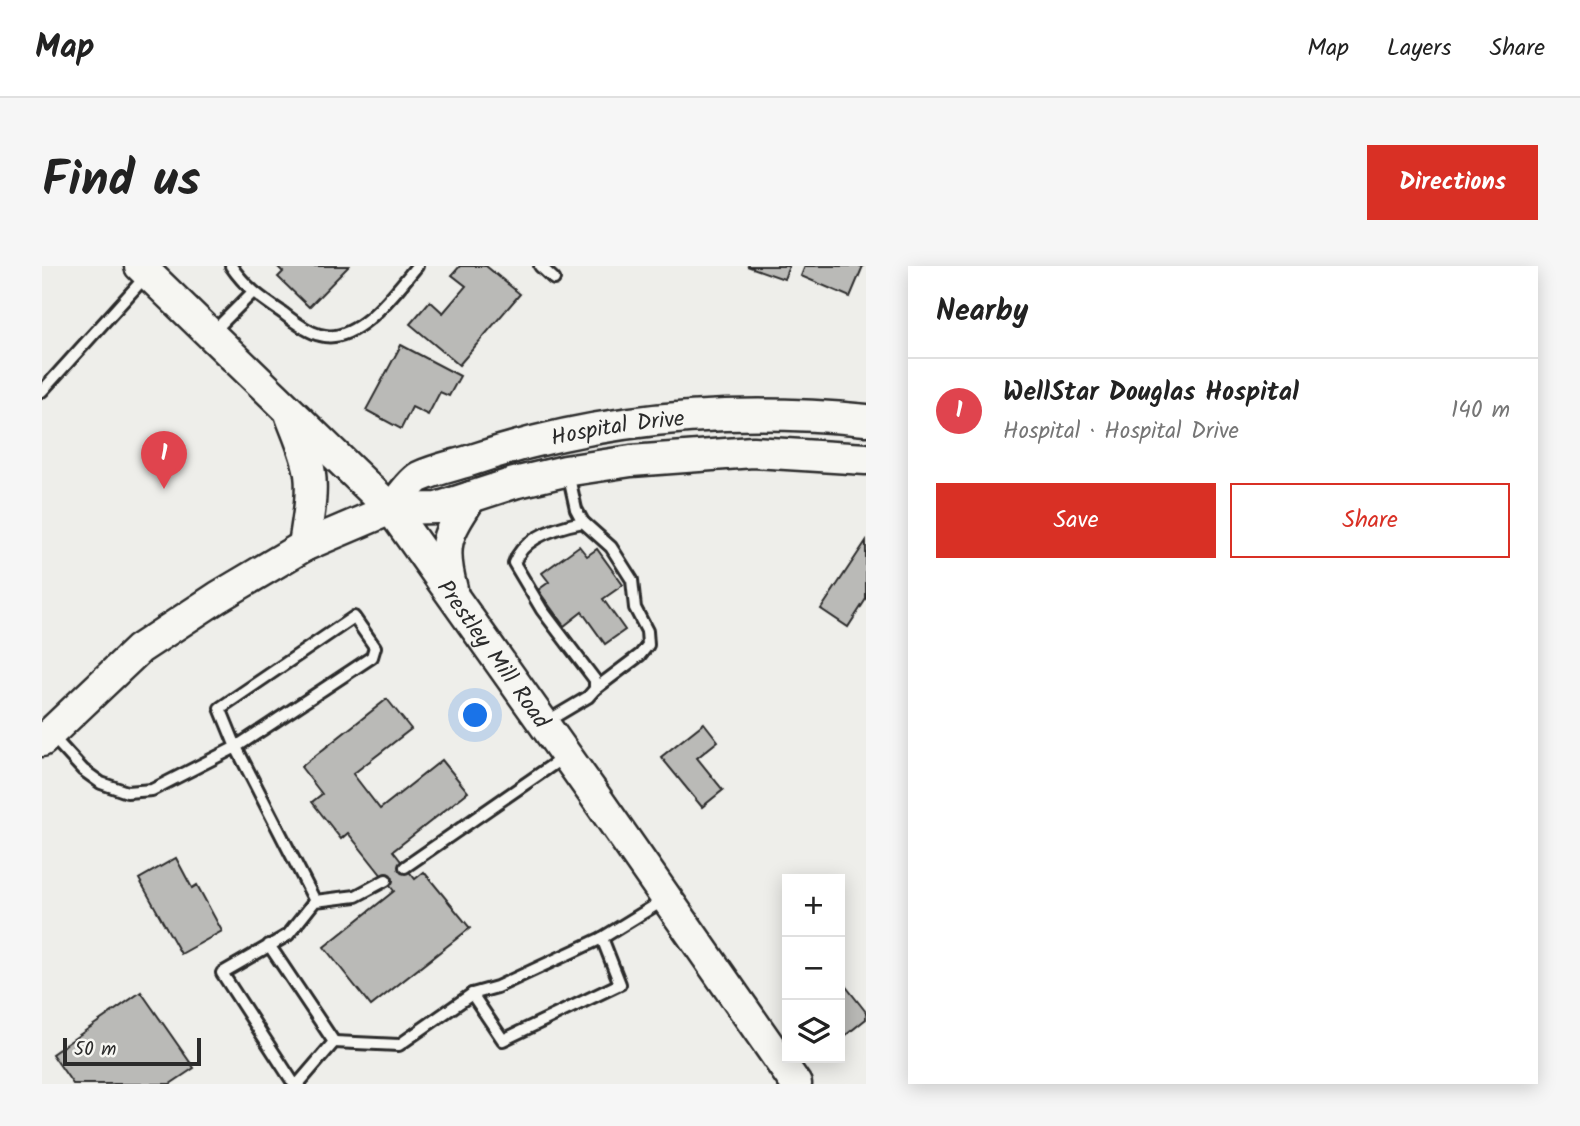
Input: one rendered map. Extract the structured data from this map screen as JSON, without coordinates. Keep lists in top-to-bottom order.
{
  "streets": {
    "street": ["Hospital Drive", "Prestley Mill Road"]
  },
  "crossings": [
    ["Hospital Drive", "Prestley Mill Road"]
  ],
  "scale_bar": "50 m",
  "page": {
    "header": "Map",
    "nav": ["Map", "Layers", "Share"],
    "title": "Find us",
    "buttons": [
      "Directions",
      ["Save", "Share"]
    ],
    "heading": "Nearby",
    "list": [
      {
        "mark": "1",
        "name": "WellStar Douglas Hospital",
        "note": "Hospital · Hospital Drive",
        "value": "140 m"
      }
    ],
    "pins": "1",
    "map_buttons": ["+", "−"],
    "scale": "50 m"
  }
}
